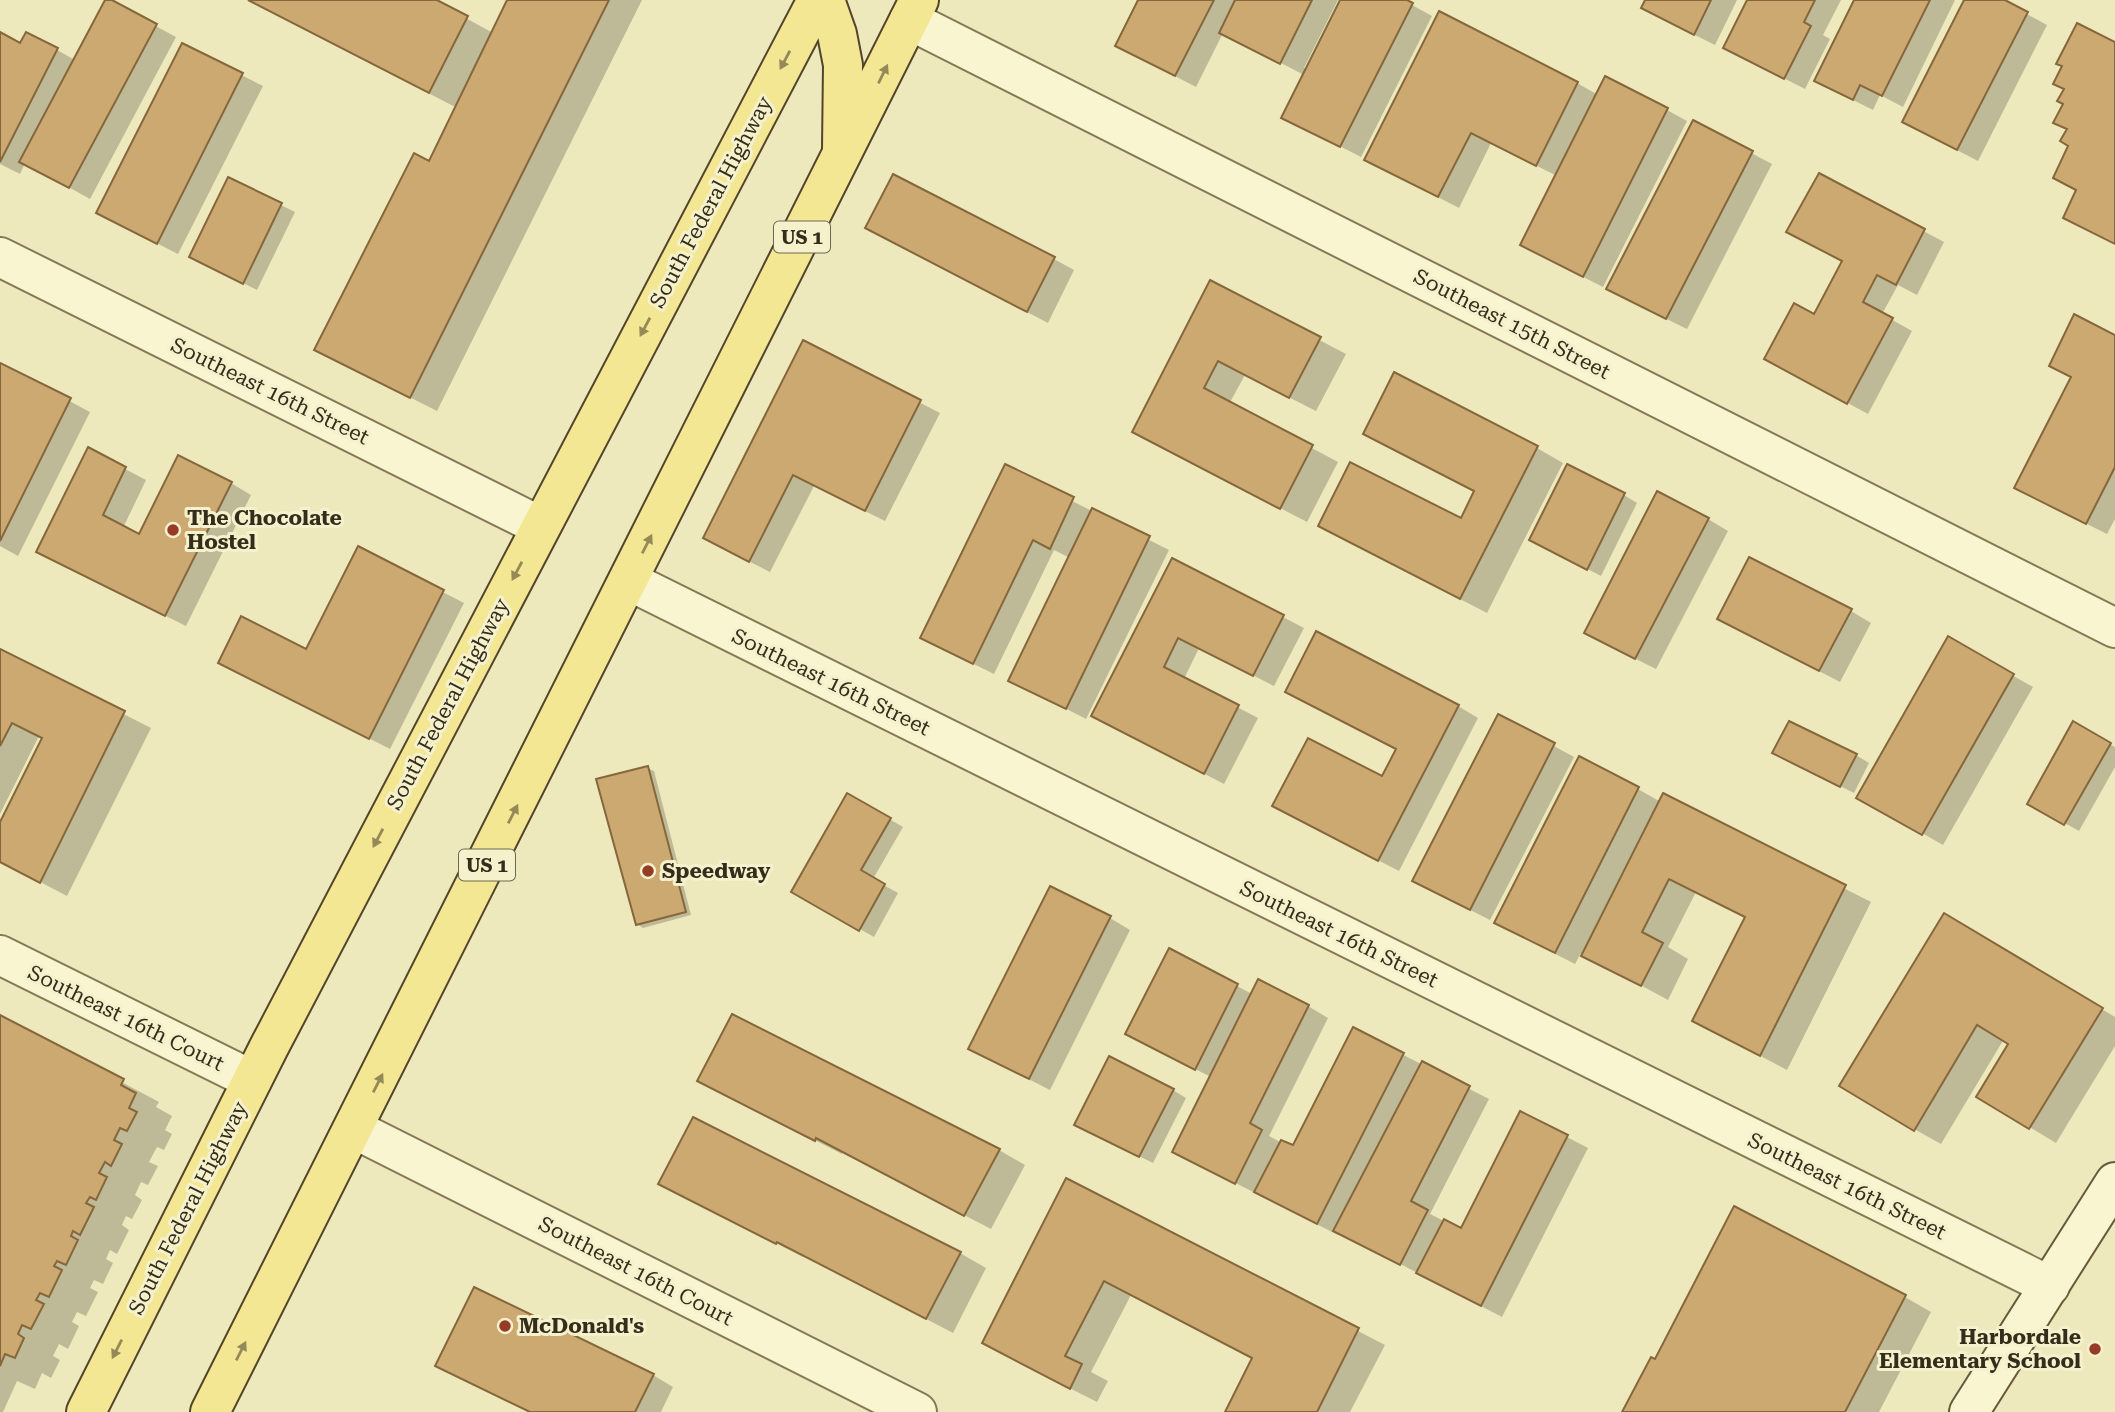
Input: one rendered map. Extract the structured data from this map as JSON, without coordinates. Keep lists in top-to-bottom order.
{
  "streets": {
    "main road": ["South Federal Highway", "US 1"],
    "street": ["Southeast 15th Street", "Southeast 16th Street", "Southeast 16th Court"]
  },
  "crossings": [
    ["South Federal Highway", "Southeast 16th Street"],
    ["South Federal Highway", "Southeast 16th Court"],
    ["US 1", "Southeast 15th Street"],
    ["US 1", "Southeast 16th Street"],
    ["US 1", "Southeast 16th Court"]
  ],
  "places": [
    "The Chocolate Hostel",
    "Speedway",
    "McDonald's",
    "Harbordale Elementary School"
  ]
}
